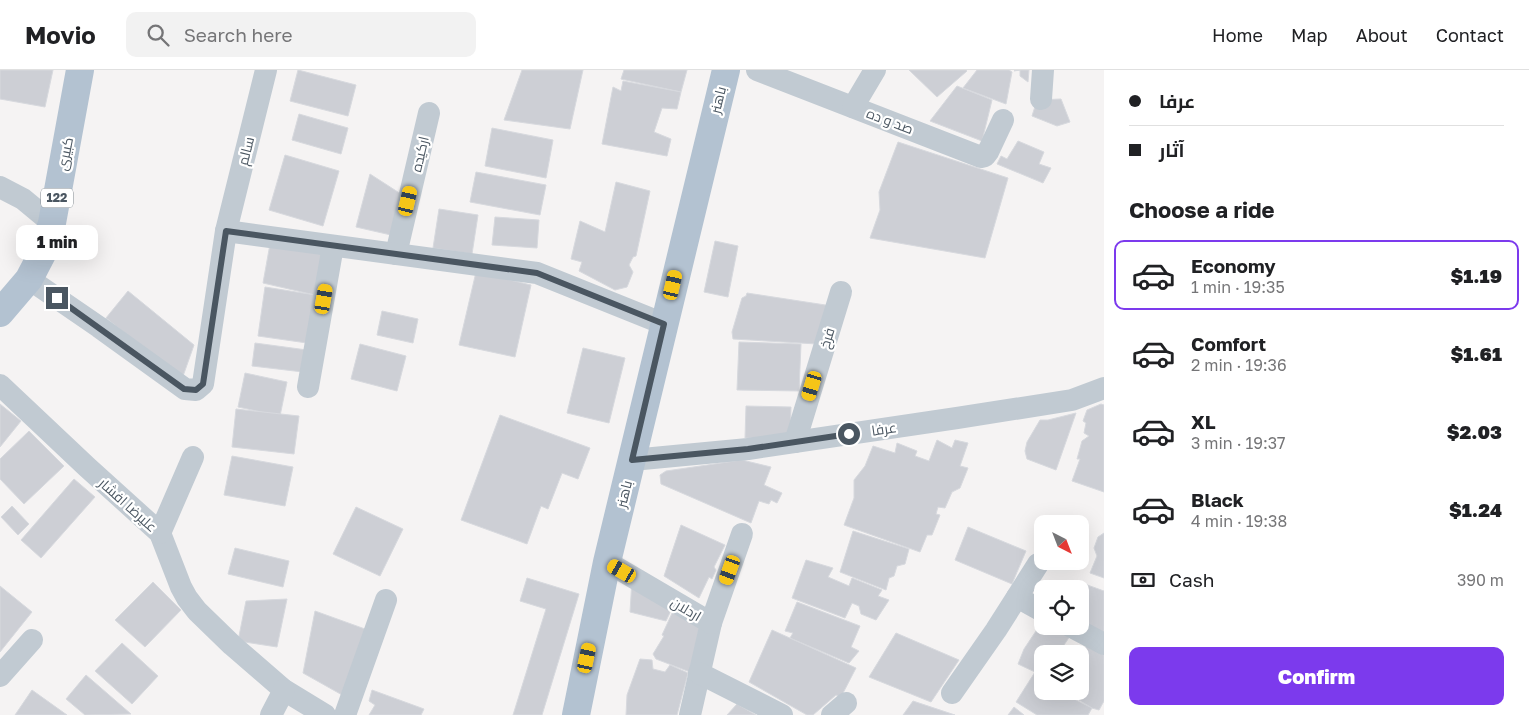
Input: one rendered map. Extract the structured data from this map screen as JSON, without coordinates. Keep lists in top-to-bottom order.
{
  "streets": {
    "main road": ["باهنر", "کبیری", "122"],
    "street": [
      "صد و ده",
      "سالم",
      "ارکیده",
      "فرخ",
      "عرفا",
      "علیرضا افشار",
      "اردلان"
    ]
  },
  "crossings": [
    ["باهنر", "عرفا"],
    ["باهنر", "اردلان"],
    ["سالم", "کبیری"],
    ["فرخ", "عرفا"]
  ],
  "north": "bottom right",
  "page": {
    "header": "Movio",
    "search": "Search here",
    "nav": [
      "Home",
      "Map",
      "About",
      "Contact"
    ],
    "banner": ["عرفا", "آثار"],
    "heading": "Choose a ride",
    "bubble": "1 min",
    "list": [
      {
        "name": "Economy",
        "note": "1 min · 19:35",
        "value": "$1.19"
      },
      {
        "name": "Comfort",
        "note": "2 min · 19:36",
        "value": "$1.61"
      },
      {
        "name": "XL",
        "note": "3 min · 19:37",
        "value": "$2.03"
      },
      {
        "name": "Black",
        "note": "4 min · 19:38",
        "value": "$1.24"
      }
    ],
    "pay": ["Cash", "390 m"],
    "buttons": "Confirm"
  }
}
